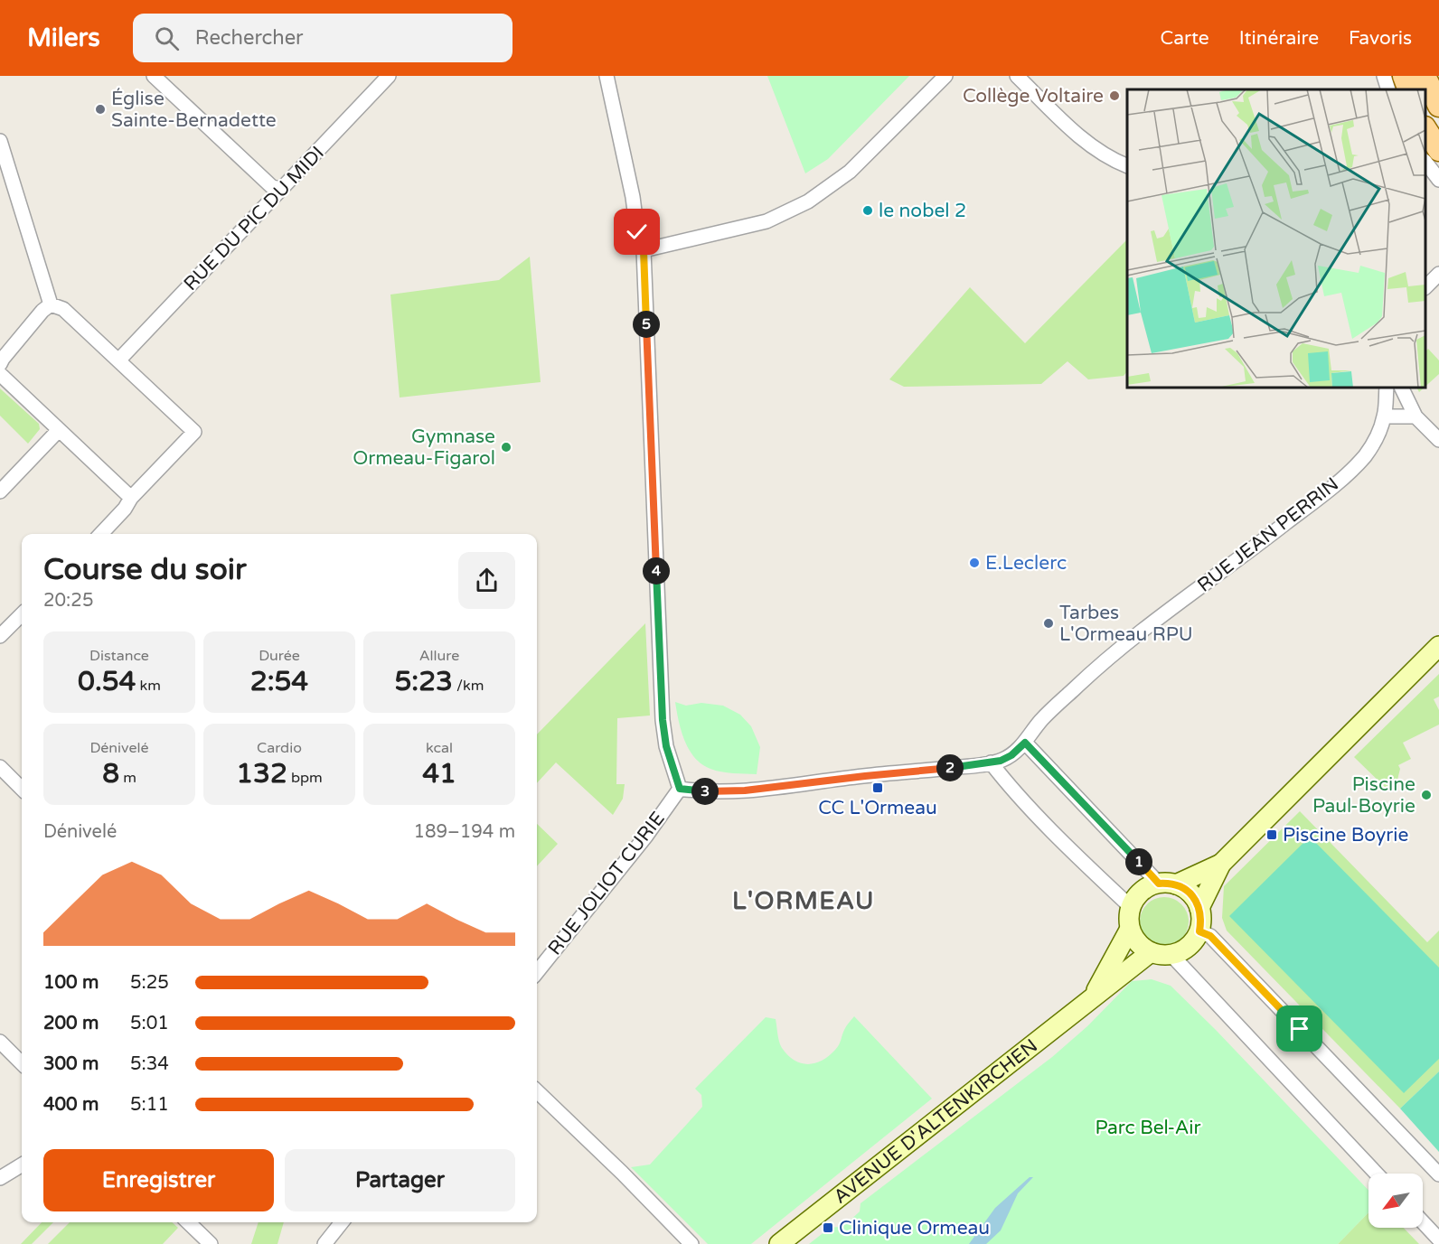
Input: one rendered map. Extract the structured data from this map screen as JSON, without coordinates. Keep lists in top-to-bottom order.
{
  "streets": {
    "street": [
      "RUE DU PIC DU MIDI",
      "RUE JEAN PERRIN",
      "RUE JOLIOT CURIE",
      "AVENUE D'ALTENKIRCHEN"
    ]
  },
  "crossings": [
    ["RUE JEAN PERRIN", "RUE JOLIOT CURIE"]
  ],
  "districts": ["L'ORMEAU"],
  "parks": ["Parc Bel-Air"],
  "places": {
    "other": [
      "Collège Voltaire",
      "Église Sainte-Bernadette",
      "le nobel 2",
      "Gymnase Ormeau-Figarol",
      "E.Leclerc",
      "Tarbes L'Ormeau RPU",
      "Piscine Paul-Boyrie"
    ],
    "transit": ["CC L'Ormeau", "Piscine Boyrie", "Clinique Ormeau"]
  },
  "north": "bottom left",
  "page": {
    "header": "Milers",
    "search": "Rechercher",
    "nav": ["Carte", "Itinéraire", "Favoris"],
    "pins": [
      "5",
      "4",
      "2",
      "3",
      "1"
    ],
    "heading": ["Course du soir", "20:25"],
    "stats": [
      ["Distance", "0.54 km"],
      ["Durée", "2:54"],
      ["Allure", "5:23 /km"],
      ["Dénivelé", "8 m"],
      ["Cardio", "132 bpm"],
      ["kcal", "41"]
    ],
    "chart": ["Dénivelé", "189–194 m"],
    "list": [
      {
        "name": "100 m",
        "note": "5:25"
      },
      {
        "name": "200 m",
        "note": "5:01"
      },
      {
        "name": "300 m",
        "note": "5:34"
      },
      {
        "name": "400 m",
        "note": "5:11"
      }
    ],
    "buttons": ["Enregistrer", "Partager"]
  }
}
